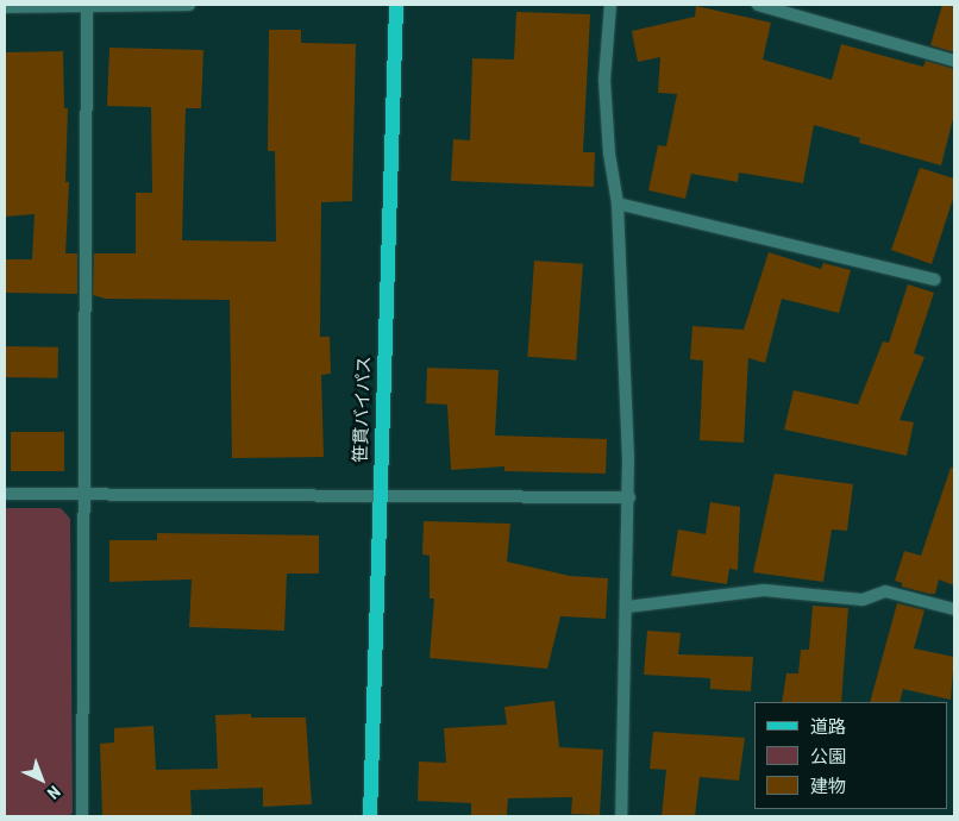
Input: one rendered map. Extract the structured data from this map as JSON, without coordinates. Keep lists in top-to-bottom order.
{
  "streets": {
    "main road": ["笹貫バイパス"]
  },
  "legend": ["道路", "公園", "建物"],
  "north": "bottom right"
}
